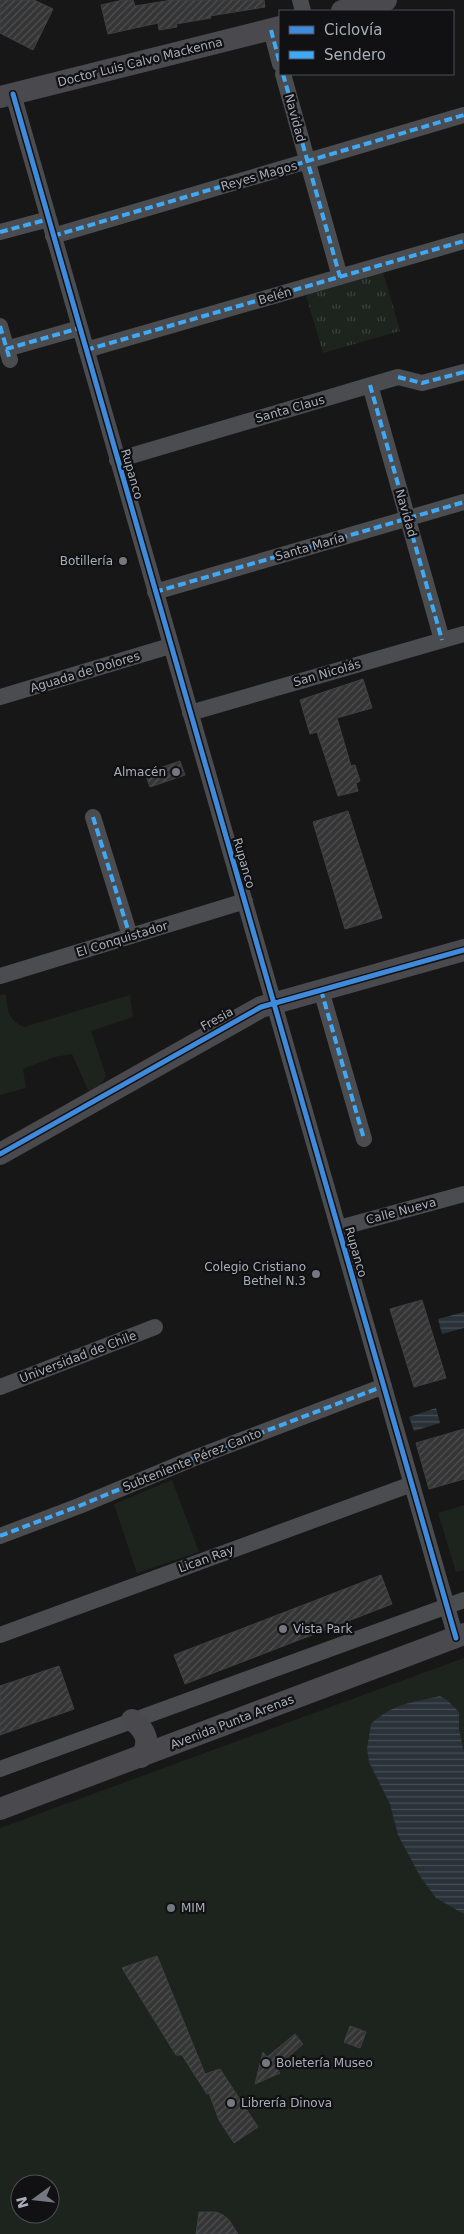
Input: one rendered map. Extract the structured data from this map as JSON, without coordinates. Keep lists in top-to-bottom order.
{
  "streets": {
    "street": [
      "Doctor Luis Calvo Mackenna",
      "Navidad",
      "Reyes Magos",
      "Belén",
      "Santa Claus",
      "Rupanco",
      "Santa María",
      "Aguada de Dolores",
      "San Nicolás",
      "El Conquistador",
      "Fresia",
      "Calle Nueva",
      "Universidad de Chile",
      "Subteniente Pérez Canto",
      "Lican Ray",
      "Avenida Punta Arenas"
    ]
  },
  "crossings": [
    ["Doctor Luis Calvo Mackenna", "Rupanco"],
    ["Navidad", "Reyes Magos"],
    ["Navidad", "Belén"],
    ["Navidad", "Santa Claus"],
    ["Navidad", "Santa María"],
    ["Navidad", "San Nicolás"],
    ["Reyes Magos", "Rupanco"],
    ["Belén", "Rupanco"],
    ["Santa Claus", "Rupanco"],
    ["Rupanco", "Santa María"],
    ["Rupanco", "Aguada de Dolores"],
    ["Rupanco", "San Nicolás"],
    ["Rupanco", "El Conquistador"],
    ["Rupanco", "Fresia"],
    ["Rupanco", "Calle Nueva"],
    ["Rupanco", "Subteniente Pérez Canto"],
    ["Rupanco", "Lican Ray"],
    ["Rupanco", "Avenida Punta Arenas"]
  ],
  "places": [
    "Botillería",
    "Almacén",
    "Colegio Cristiano Bethel N.3",
    "Vista Park",
    "MIM",
    "Boletería Museo",
    "Librería Dinova"
  ],
  "legend": ["Ciclovía", "Sendero"],
  "north": "left"
}
